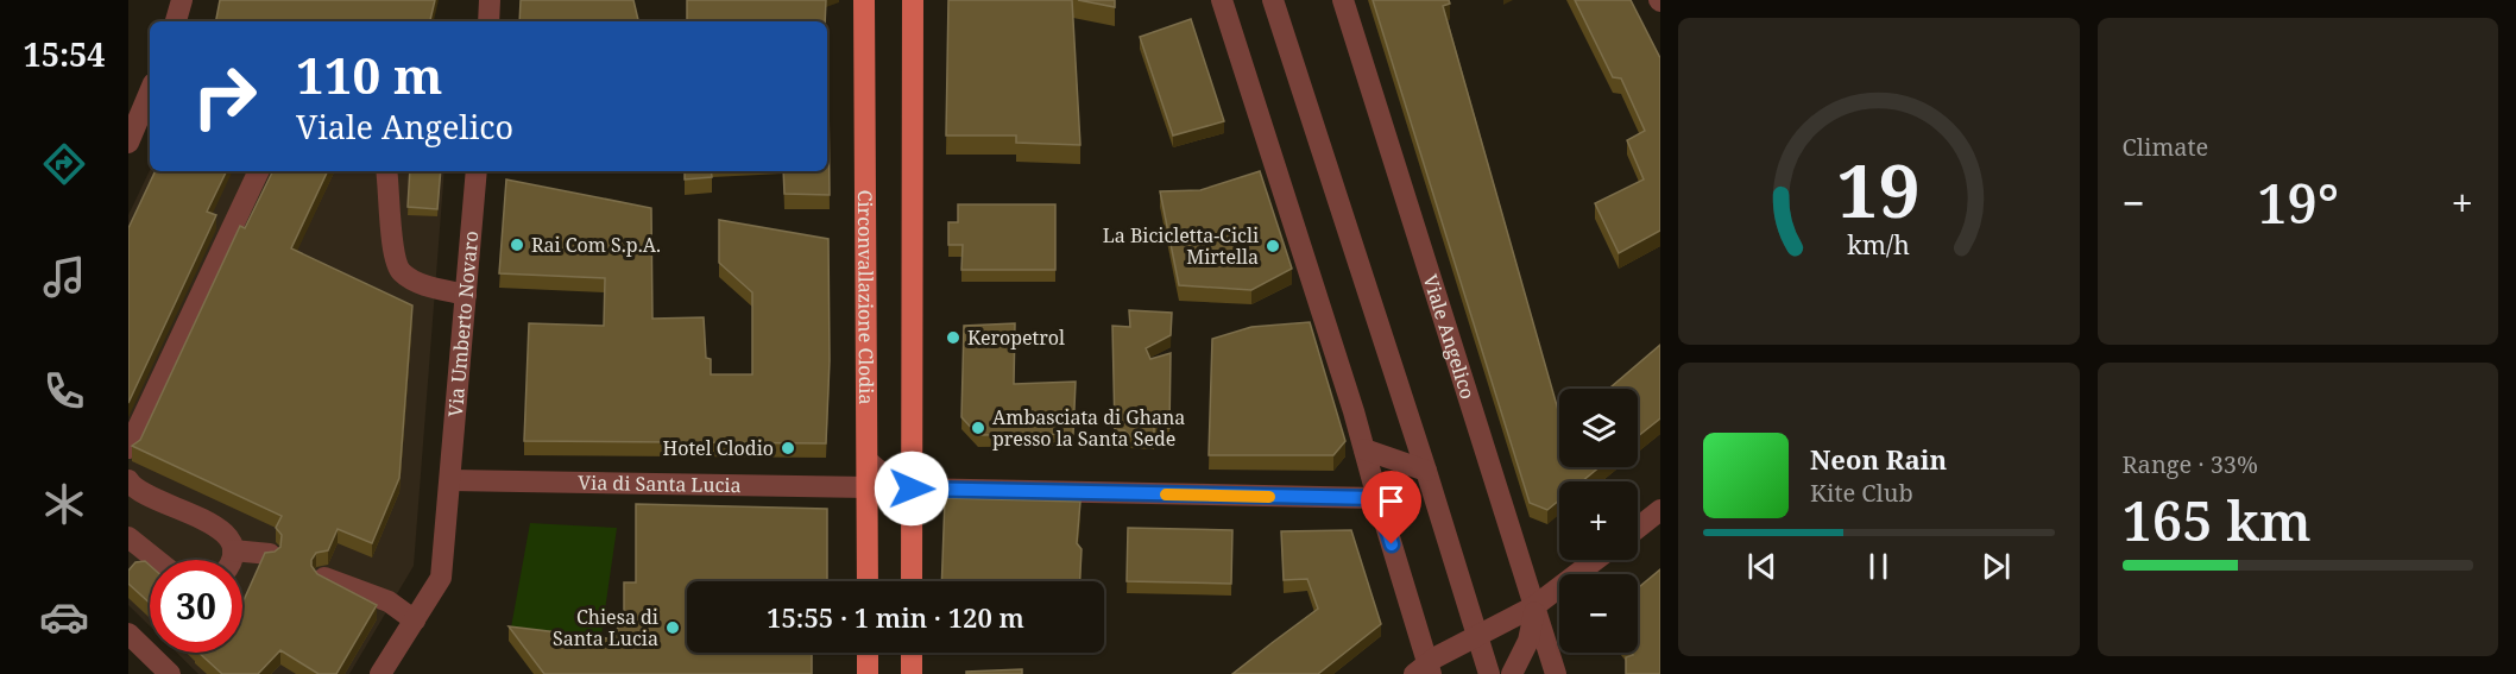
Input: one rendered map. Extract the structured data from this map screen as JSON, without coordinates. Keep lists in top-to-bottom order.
{
  "streets": {
    "main road": ["Circonvallazione Clodia"],
    "street": ["Via Umberto Novaro", "Viale Angelico", "Via di Santa Lucia"]
  },
  "crossings": [
    ["Circonvallazione Clodia", "Via di Santa Lucia"],
    ["Via Umberto Novaro", "Via di Santa Lucia"]
  ],
  "places": [
    "Rai Com S.p.A.",
    "La Bicicletta-Cicli Mirtella",
    "Keropetrol",
    "Ambasciata di Ghana presso la Santa Sede",
    "Hotel Clodio",
    "Chiesa di Santa Lucia"
  ],
  "page": {
    "tabs": "15:54",
    "tile": [
      "Climate",
      ["Range · 33%", "165 km"]
    ],
    "turn": ["110 m", "Viale Angelico"],
    "heat": ["−", "19°", "+"],
    "map_buttons": ["+", "−"],
    "song": ["Neon Rain", "Kite Club"],
    "limit": "30",
    "trip": "15:55 · 1 min · 120 m",
    "gauge": ["19", "km/h"]
  }
}
